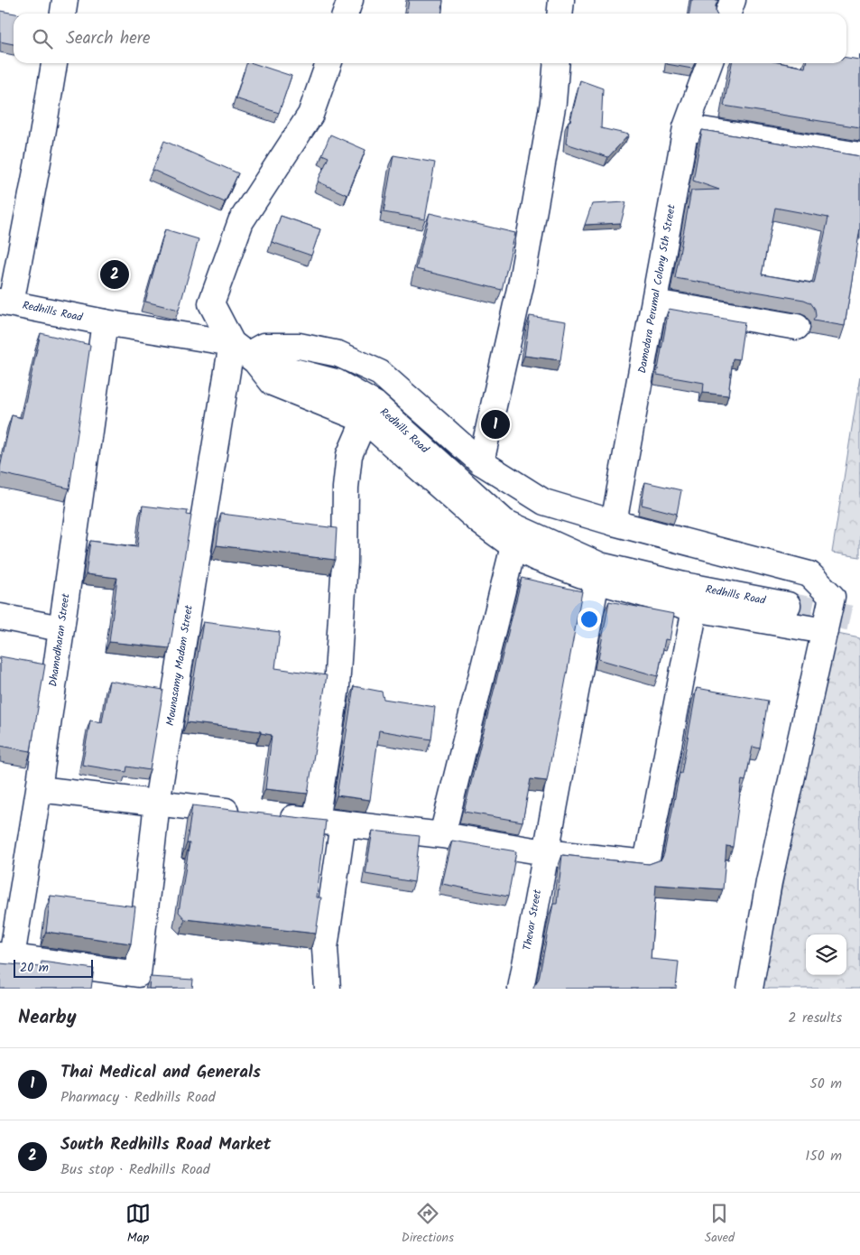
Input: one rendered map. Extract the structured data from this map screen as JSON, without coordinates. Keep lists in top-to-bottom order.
{
  "streets": {
    "street": [
      "Damodara Perumal Colony 5th Street",
      "Redhills Road",
      "Dhamodharan Street",
      "Mounasamy Madam Street",
      "Thevar Street"
    ]
  },
  "crossings": [
    ["Redhills Road", "Dhamodharan Street"],
    ["Redhills Road", "Mounasamy Madam Street"]
  ],
  "scale_bar": "20 m",
  "page": {
    "search": "Search here",
    "pins": ["2", "1"],
    "scale": "20 m",
    "heading": ["Nearby", "2 results"],
    "list": [
      {
        "mark": "1",
        "name": "Thai Medical and Generals",
        "note": "Pharmacy · Redhills Road",
        "value": "50 m"
      },
      {
        "mark": "2",
        "name": "South Redhills Road Market",
        "note": "Bus stop · Redhills Road",
        "value": "150 m"
      }
    ],
    "nav": ["Map", "Directions", "Saved"]
  }
}
